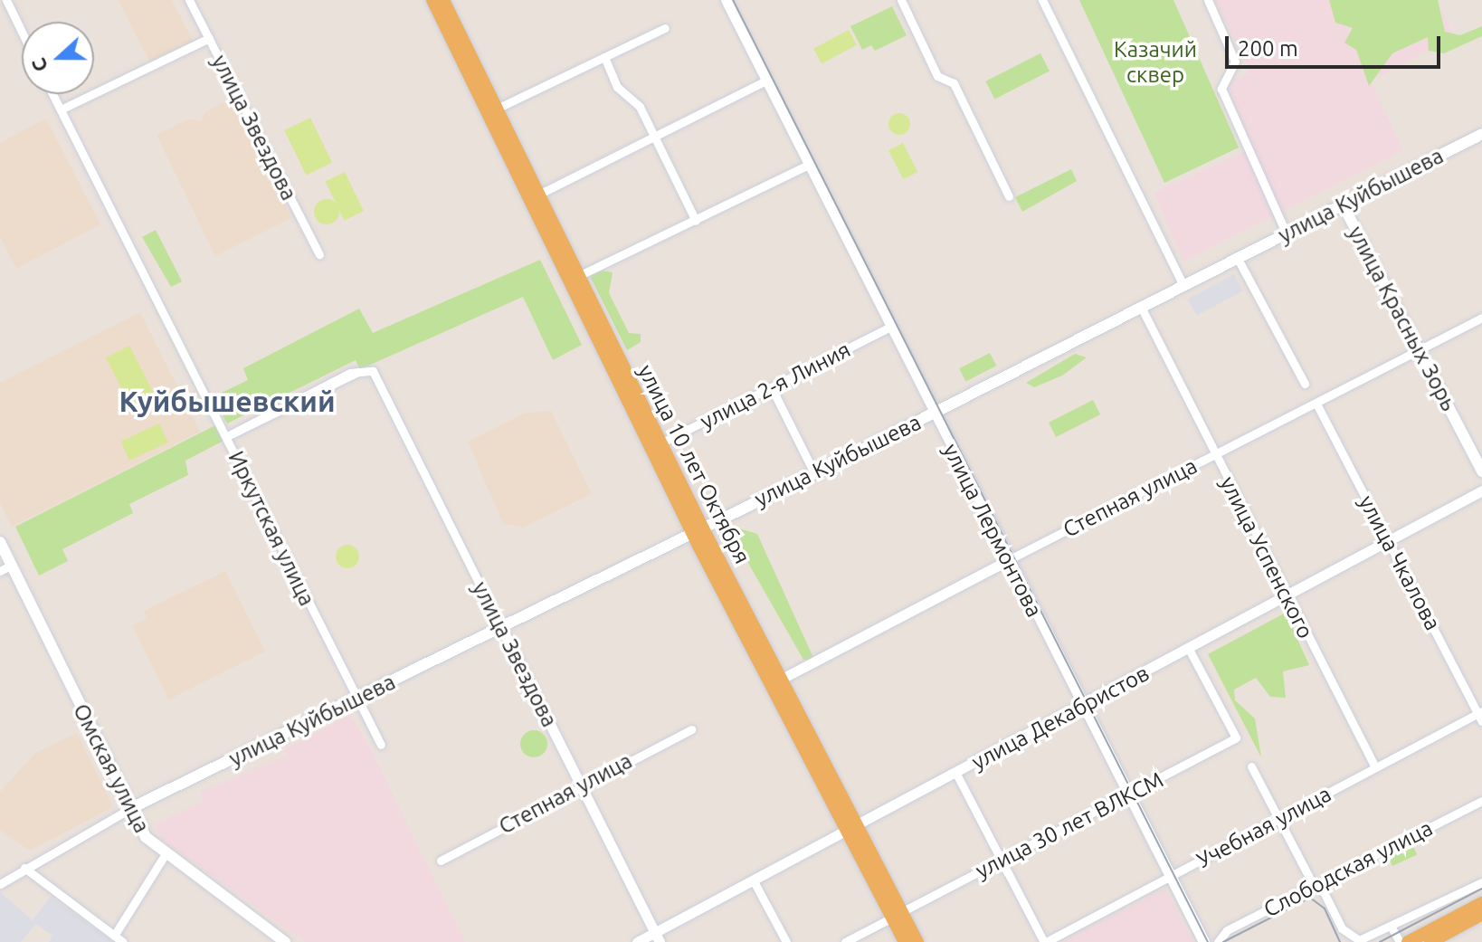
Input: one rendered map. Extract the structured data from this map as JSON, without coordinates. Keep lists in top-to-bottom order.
{
  "streets": {
    "main road": [
      "улица Куйбышева",
      "улица Красных Зорь",
      "улица 10 лет Октября",
      "улица Лермонтова",
      "Омская улица"
    ],
    "street": [
      "улица Звездова",
      "улица 2-я Линия",
      "Степная улица",
      "Иркутская улица",
      "улица Успенского",
      "улица Чкалова",
      "улица Декабристов",
      "улица 30 лет ВЛКСМ",
      "Учебная улица",
      "Слободская улица"
    ]
  },
  "crossings": [
    ["улица Звездова", "улица Куйбышева"],
    ["улица Звездова", "Степная улица"],
    ["улица Звездова", "Иркутская улица"],
    ["улица Звездова", "улица Декабристов"],
    ["улица Куйбышева", "улица Красных Зорь"],
    ["улица Куйбышева", "улица 10 лет Октября"],
    ["улица Куйбышева", "Иркутская улица"],
    ["улица Куйбышева", "улица Лермонтова"],
    ["улица Куйбышева", "улица Успенского"],
    ["улица Куйбышева", "Омская улица"],
    ["улица Красных Зорь", "Степная улица"],
    ["улица 2-я Линия", "улица 10 лет Октября"],
    ["улица 2-я Линия", "улица Лермонтова"],
    ["улица 10 лет Октября", "Степная улица"],
    ["улица 10 лет Октября", "улица Декабристов"],
    ["улица 10 лет Октября", "улица 30 лет ВЛКСМ"],
    ["Степная улица", "улица Лермонтова"],
    ["Степная улица", "улица Успенского"],
    ["Степная улица", "улица Чкалова"],
    ["улица Лермонтова", "улица Декабристов"],
    ["улица Лермонтова", "улица 30 лет ВЛКСМ"],
    ["улица Лермонтова", "Учебная улица"],
    ["улица Успенского", "улица Декабристов"],
    ["улица Успенского", "Учебная улица"],
    ["улица Чкалова", "улица Декабристов"],
    ["улица Чкалова", "Учебная улица"],
    ["улица Декабристов", "улица 30 лет ВЛКСМ"]
  ],
  "districts": ["Куйбышевский"],
  "parks": ["Казачий сквер"],
  "scale_bar": "200 m",
  "north": "left"
}
